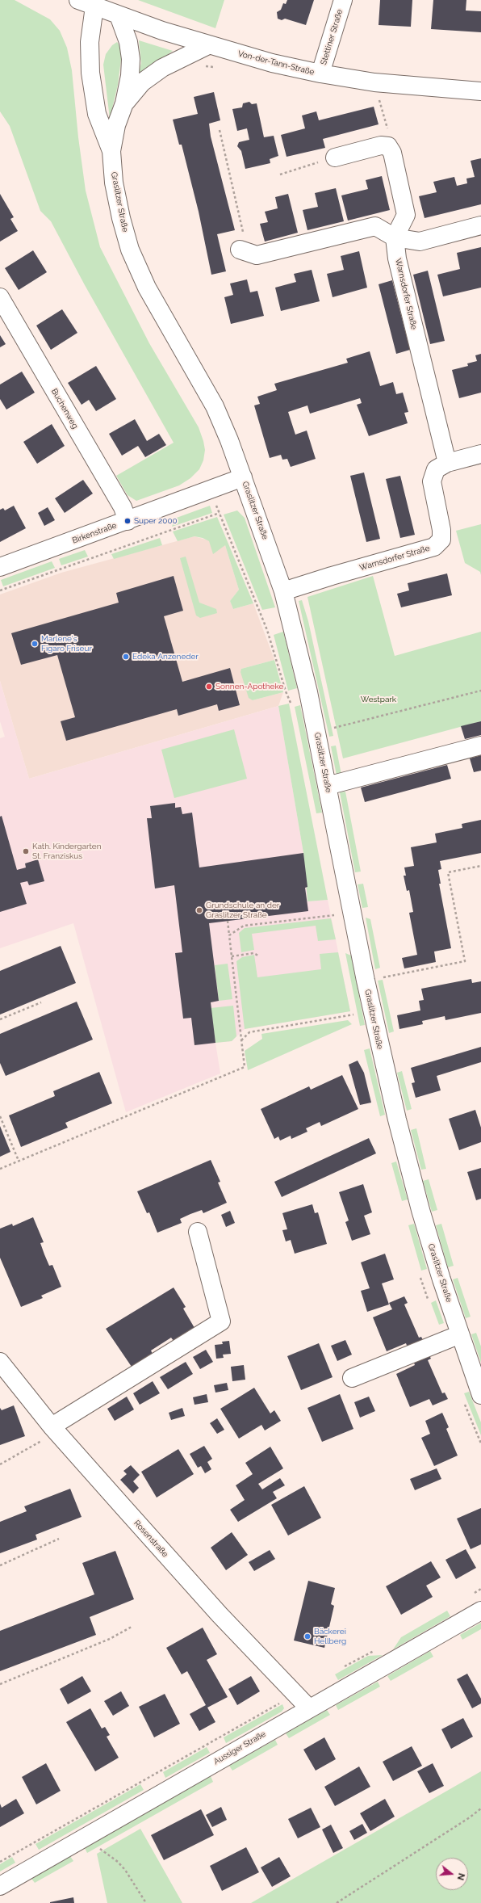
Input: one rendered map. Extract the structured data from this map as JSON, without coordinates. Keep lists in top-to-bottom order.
{
  "streets": {
    "street": [
      "Stettiner Straße",
      "Von-der-Tann-Straße",
      "Graslitzer Straße",
      "Warnsdorfer Straße",
      "Buchenweg",
      "Birkenstraße",
      "Rosenstraße",
      "Aussiger Straße"
    ]
  },
  "crossings": [
    ["Stettiner Straße", "Von-der-Tann-Straße"],
    ["Von-der-Tann-Straße", "Graslitzer Straße"],
    ["Graslitzer Straße", "Warnsdorfer Straße"],
    ["Graslitzer Straße", "Birkenstraße"],
    ["Buchenweg", "Birkenstraße"],
    ["Rosenstraße", "Aussiger Straße"]
  ],
  "parks": ["Westpark"],
  "places": [
    "Super 2000",
    "Marlene's Figaro Friseur",
    "Edeka Anzeneder",
    "Sonnen-Apotheke",
    "Kath. Kindergarten St. Franziskus",
    "Grundschule an der Graslitzer Straße",
    "Bäckerei Hellberg"
  ],
  "north": "right"
}
